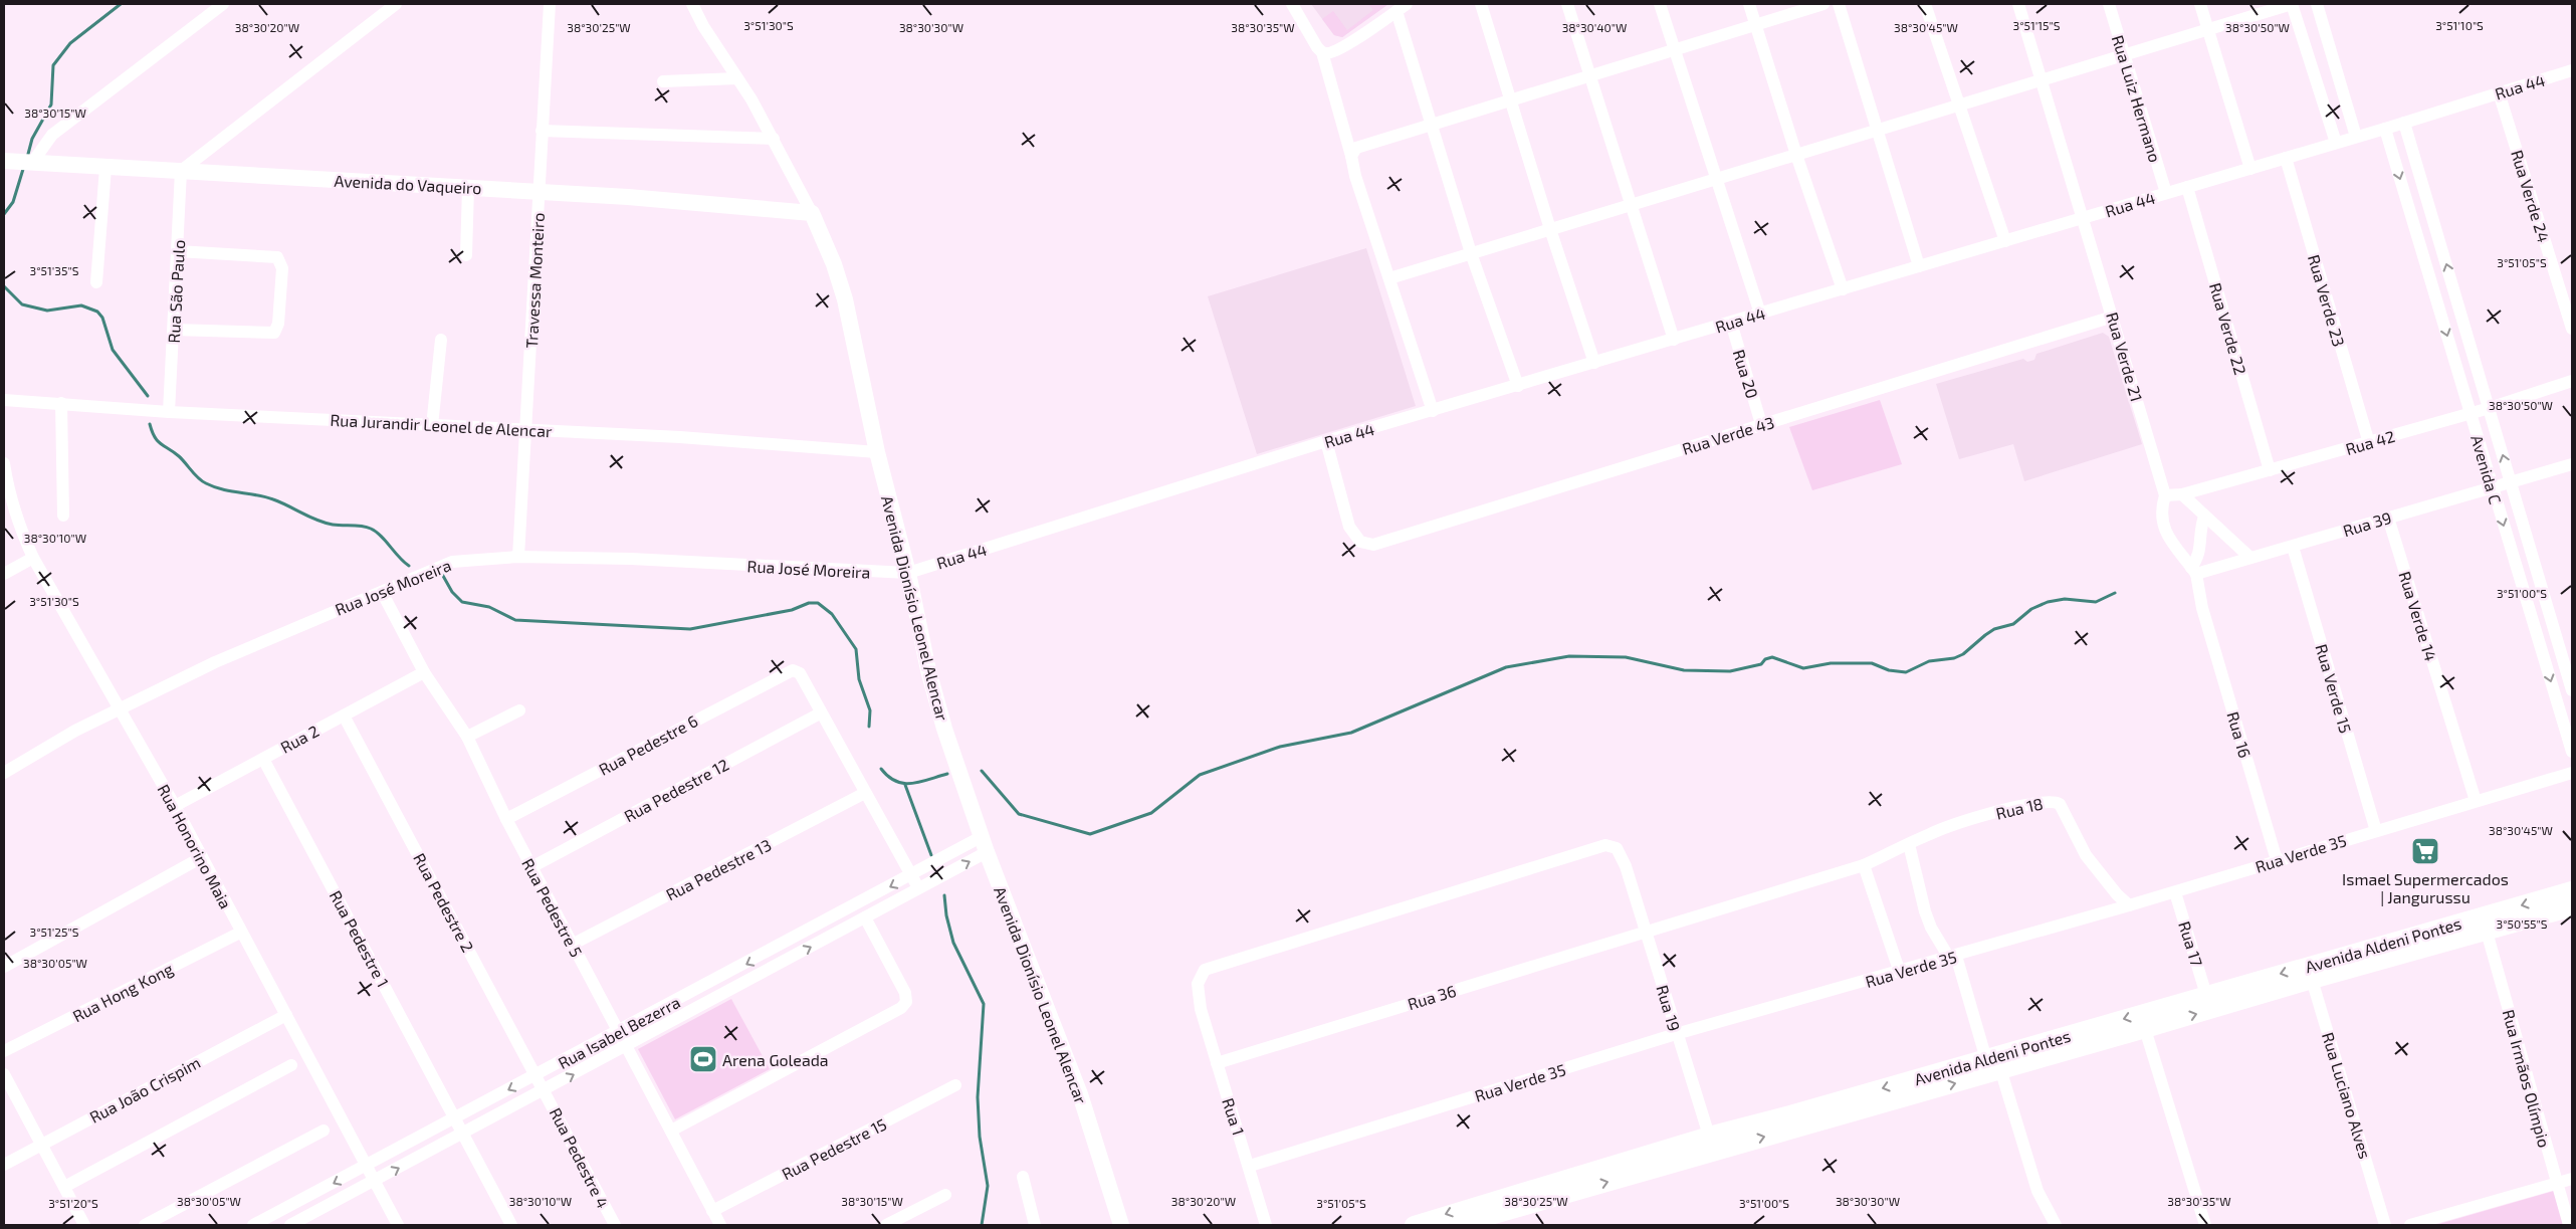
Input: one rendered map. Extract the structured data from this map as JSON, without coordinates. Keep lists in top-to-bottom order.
{
  "streets": {
    "main road": ["Avenida Aldeni Pontes"],
    "street": [
      "Rua 44",
      "Rua Luiz Hermano",
      "Avenida do Vaqueiro",
      "Rua Verde 24",
      "Travessa Monteiro",
      "Rua São Paulo",
      "Rua Verde 23",
      "Rua Verde 22",
      "Rua Verde 21",
      "Rua 20",
      "Rua Jurandir Leonel de Alencar",
      "Rua Verde 43",
      "Rua 42",
      "Avenida C",
      "Rua 39",
      "Rua José Moreira",
      "Avenida Dionísio Leonel Alencar",
      "Rua Verde 14",
      "Rua Verde 15",
      "Rua 16",
      "Rua 2",
      "Rua Pedestre 6",
      "Rua Pedestre 12",
      "Rua 18",
      "Rua Honorino Maia",
      "Rua Verde 35",
      "Rua Pedestre 13",
      "Rua Pedestre 2",
      "Rua Pedestre 5",
      "Rua Pedestre 1",
      "Rua 17",
      "Rua Hong Kong",
      "Rua 36",
      "Rua 19",
      "Rua Isabel Bezerra",
      "Rua Irmãos Olímpio",
      "Rua João Crispim",
      "Rua Luciano Alves",
      "Rua 1",
      "Rua Pedestre 15",
      "Rua Pedestre 4"
    ]
  },
  "crossings": [
    ["Rua 44", "Rua Luiz Hermano"],
    ["Rua 44", "Rua Verde 24"],
    ["Rua 44", "Rua Verde 23"],
    ["Rua 44", "Rua Verde 22"],
    ["Rua 44", "Rua Verde 21"],
    ["Rua 44", "Rua 20"],
    ["Rua 44", "Rua Verde 43"],
    ["Rua 44", "Avenida C"],
    ["Rua 44", "Rua José Moreira"],
    ["Rua 44", "Avenida Dionísio Leonel Alencar"],
    ["Avenida do Vaqueiro", "Travessa Monteiro"],
    ["Avenida do Vaqueiro", "Rua São Paulo"],
    ["Avenida do Vaqueiro", "Avenida Dionísio Leonel Alencar"],
    ["Travessa Monteiro", "Rua Jurandir Leonel de Alencar"],
    ["Travessa Monteiro", "Rua José Moreira"],
    ["Rua São Paulo", "Rua Jurandir Leonel de Alencar"],
    ["Rua Verde 23", "Rua 42"],
    ["Rua Verde 22", "Rua 42"],
    ["Rua Verde 21", "Rua Verde 43"],
    ["Rua Verde 21", "Rua 42"],
    ["Rua 20", "Rua Verde 43"],
    ["Rua Jurandir Leonel de Alencar", "Avenida Dionísio Leonel Alencar"],
    ["Rua 42", "Avenida C"],
    ["Avenida C", "Rua 39"],
    ["Rua 39", "Rua Verde 14"],
    ["Rua 39", "Rua Verde 15"],
    ["Rua 39", "Rua 16"],
    ["Rua José Moreira", "Avenida Dionísio Leonel Alencar"],
    ["Rua José Moreira", "Rua Honorino Maia"],
    ["Rua José Moreira", "Rua Pedestre 5"],
    ["Avenida Dionísio Leonel Alencar", "Rua Isabel Bezerra"],
    ["Rua Verde 14", "Rua Verde 35"],
    ["Rua Verde 15", "Rua Verde 35"],
    ["Rua 16", "Rua Verde 35"],
    ["Rua 2", "Rua Honorino Maia"],
    ["Rua 2", "Rua Pedestre 2"],
    ["Rua 2", "Rua Pedestre 5"],
    ["Rua 2", "Rua Pedestre 1"],
    ["Rua Pedestre 6", "Rua Pedestre 12"],
    ["Rua Pedestre 6", "Rua Pedestre 5"],
    ["Rua Pedestre 12", "Rua Pedestre 5"],
    ["Rua 18", "Rua Verde 35"],
    ["Rua 18", "Rua 36"],
    ["Rua 18", "Rua 19"],
    ["Rua Honorino Maia", "Rua Hong Kong"],
    ["Rua Honorino Maia", "Rua Isabel Bezerra"],
    ["Rua Honorino Maia", "Rua João Crispim"],
    ["Rua Verde 35", "Rua 17"],
    ["Rua Verde 35", "Rua 19"],
    ["Rua Verde 35", "Rua 1"],
    ["Rua Pedestre 13", "Rua Pedestre 5"],
    ["Rua Pedestre 2", "Rua Isabel Bezerra"],
    ["Rua Pedestre 2", "Rua Pedestre 4"],
    ["Rua Pedestre 5", "Rua Isabel Bezerra"],
    ["Rua Pedestre 5", "Rua Pedestre 15"],
    ["Rua Pedestre 1", "Rua Isabel Bezerra"],
    ["Rua 17", "Avenida Aldeni Pontes"],
    ["Avenida Aldeni Pontes", "Rua 19"],
    ["Avenida Aldeni Pontes", "Rua Irmãos Olímpio"],
    ["Avenida Aldeni Pontes", "Rua Luciano Alves"],
    ["Rua 36", "Rua 19"],
    ["Rua 36", "Rua 1"],
    ["Rua 19", "Rua 1"],
    ["Rua Isabel Bezerra", "Rua Pedestre 4"]
  ],
  "places": {
    "supermarket": ["Ismael Supermercados | Jangurussu"],
    "sports": ["Arena Goleada"]
  },
  "coordinates": [
    "3°51'30\"S",
    "3°51'15\"S",
    "3°51'10\"S",
    "38°30'20\"W",
    "38°30'25\"W",
    "38°30'30\"W",
    "38°30'35\"W",
    "38°30'40\"W",
    "38°30'45\"W",
    "38°30'50\"W",
    "38°30'15\"W",
    "3°51'05\"S",
    "3°51'35\"S",
    "38°30'10\"W",
    "3°51'00\"S",
    "3°50'55\"S",
    "3°51'25\"S",
    "38°30'05\"W",
    "3°51'20\"S"
  ]
}
